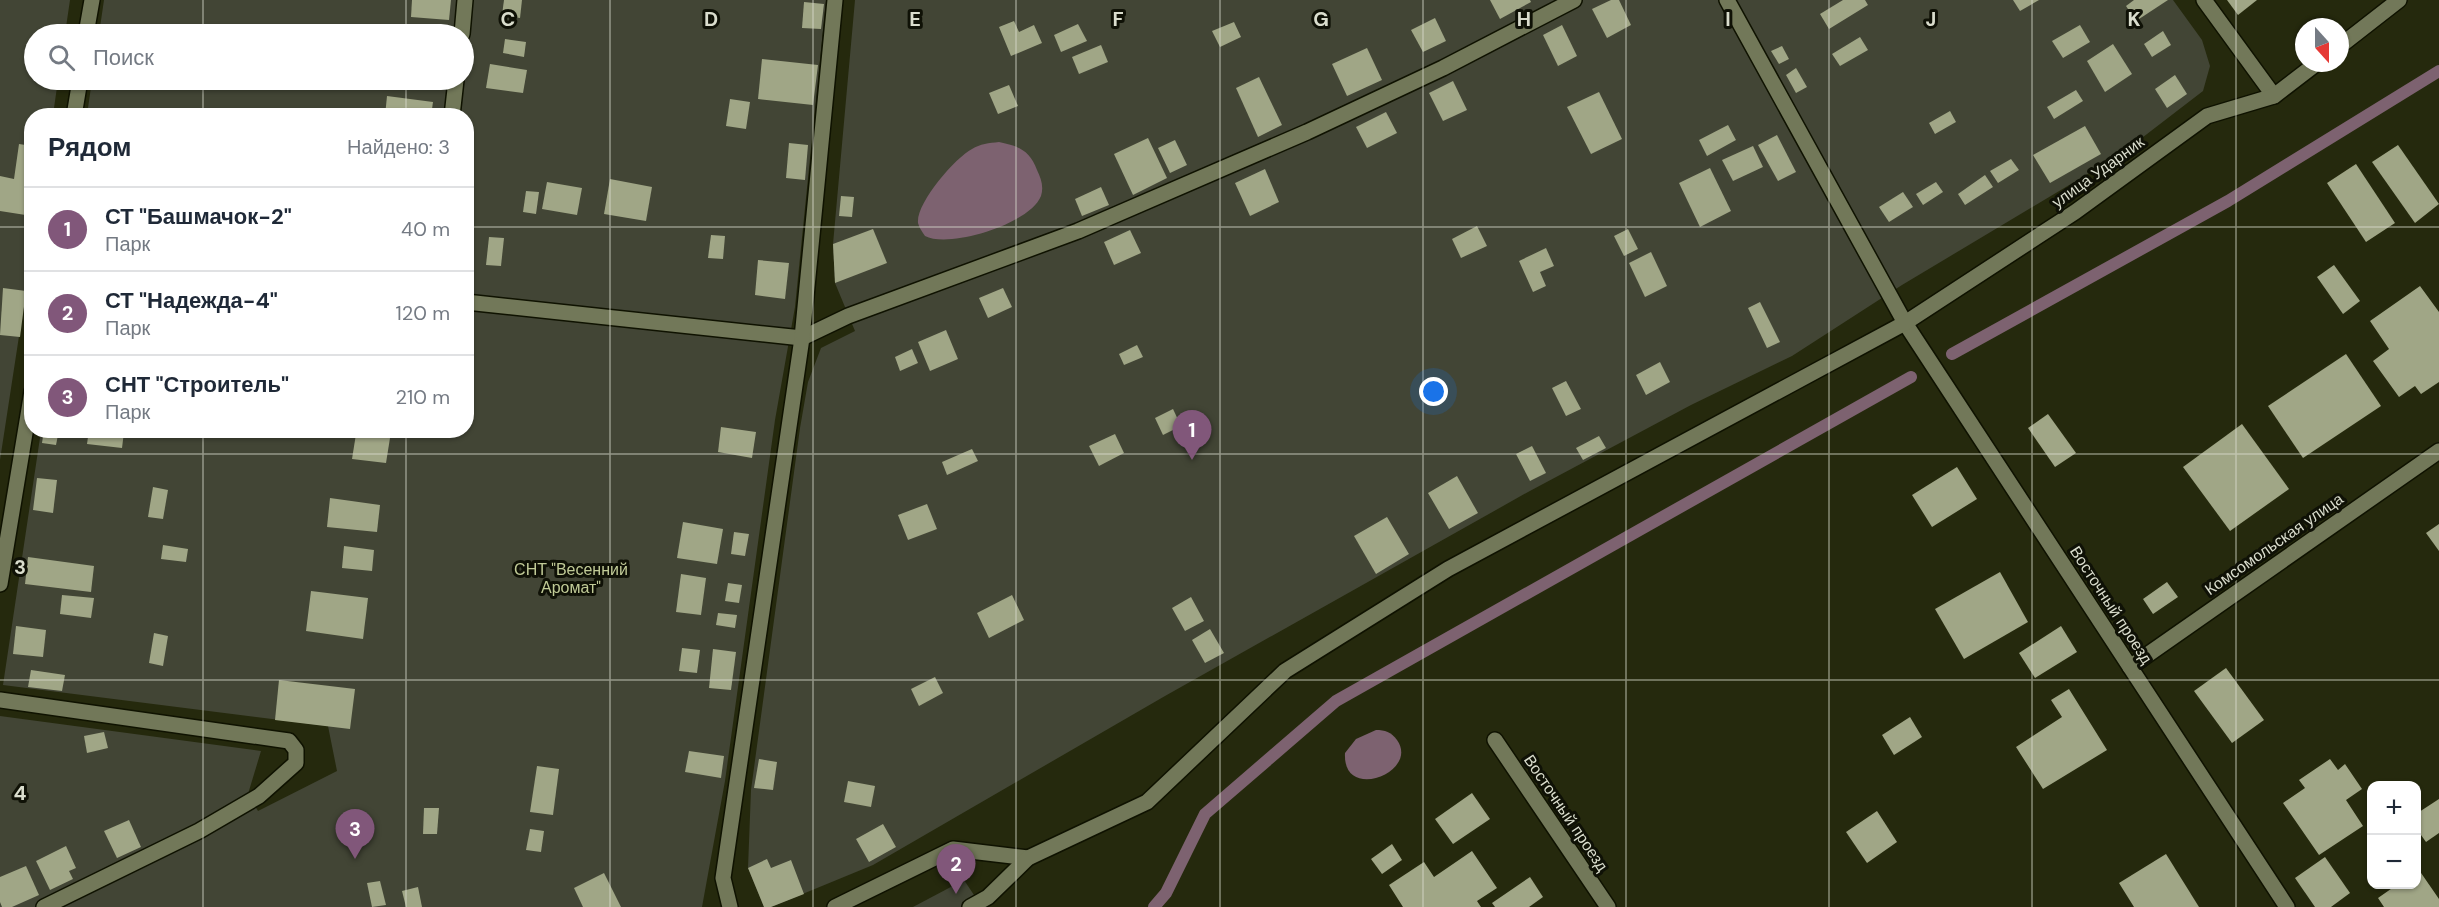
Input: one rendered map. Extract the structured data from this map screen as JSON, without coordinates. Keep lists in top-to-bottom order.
{
  "streets": {
    "street": ["улица Ударник", "Комсомольская улица", "Восточный проезд"]
  },
  "crossings": [
    ["улица Ударник", "Восточный проезд"],
    ["Комсомольская улица", "Восточный проезд"]
  ],
  "parks": ["СНТ \"Весенний Аромат\""],
  "north": "bottom",
  "page": {
    "search": "Поиск",
    "heading": ["Рядом", "Найдено: 3"],
    "list": [
      {
        "mark": "1",
        "name": "СТ \"Башмачок-2\"",
        "note": "Парк",
        "value": "40 m"
      },
      {
        "mark": "2",
        "name": "СТ \"Надежда-4\"",
        "note": "Парк",
        "value": "120 m"
      },
      {
        "mark": "3",
        "name": "СНТ \"Строитель\"",
        "note": "Парк",
        "value": "210 m"
      }
    ],
    "pins": ["1", "3", "2"],
    "map_buttons": ["+", "−"]
  },
  "grid": {
    "columns": [
      "C",
      "D",
      "E",
      "F",
      "G",
      "H",
      "I",
      "J",
      "K"
    ],
    "rows": ["3", "4"]
  }
}
